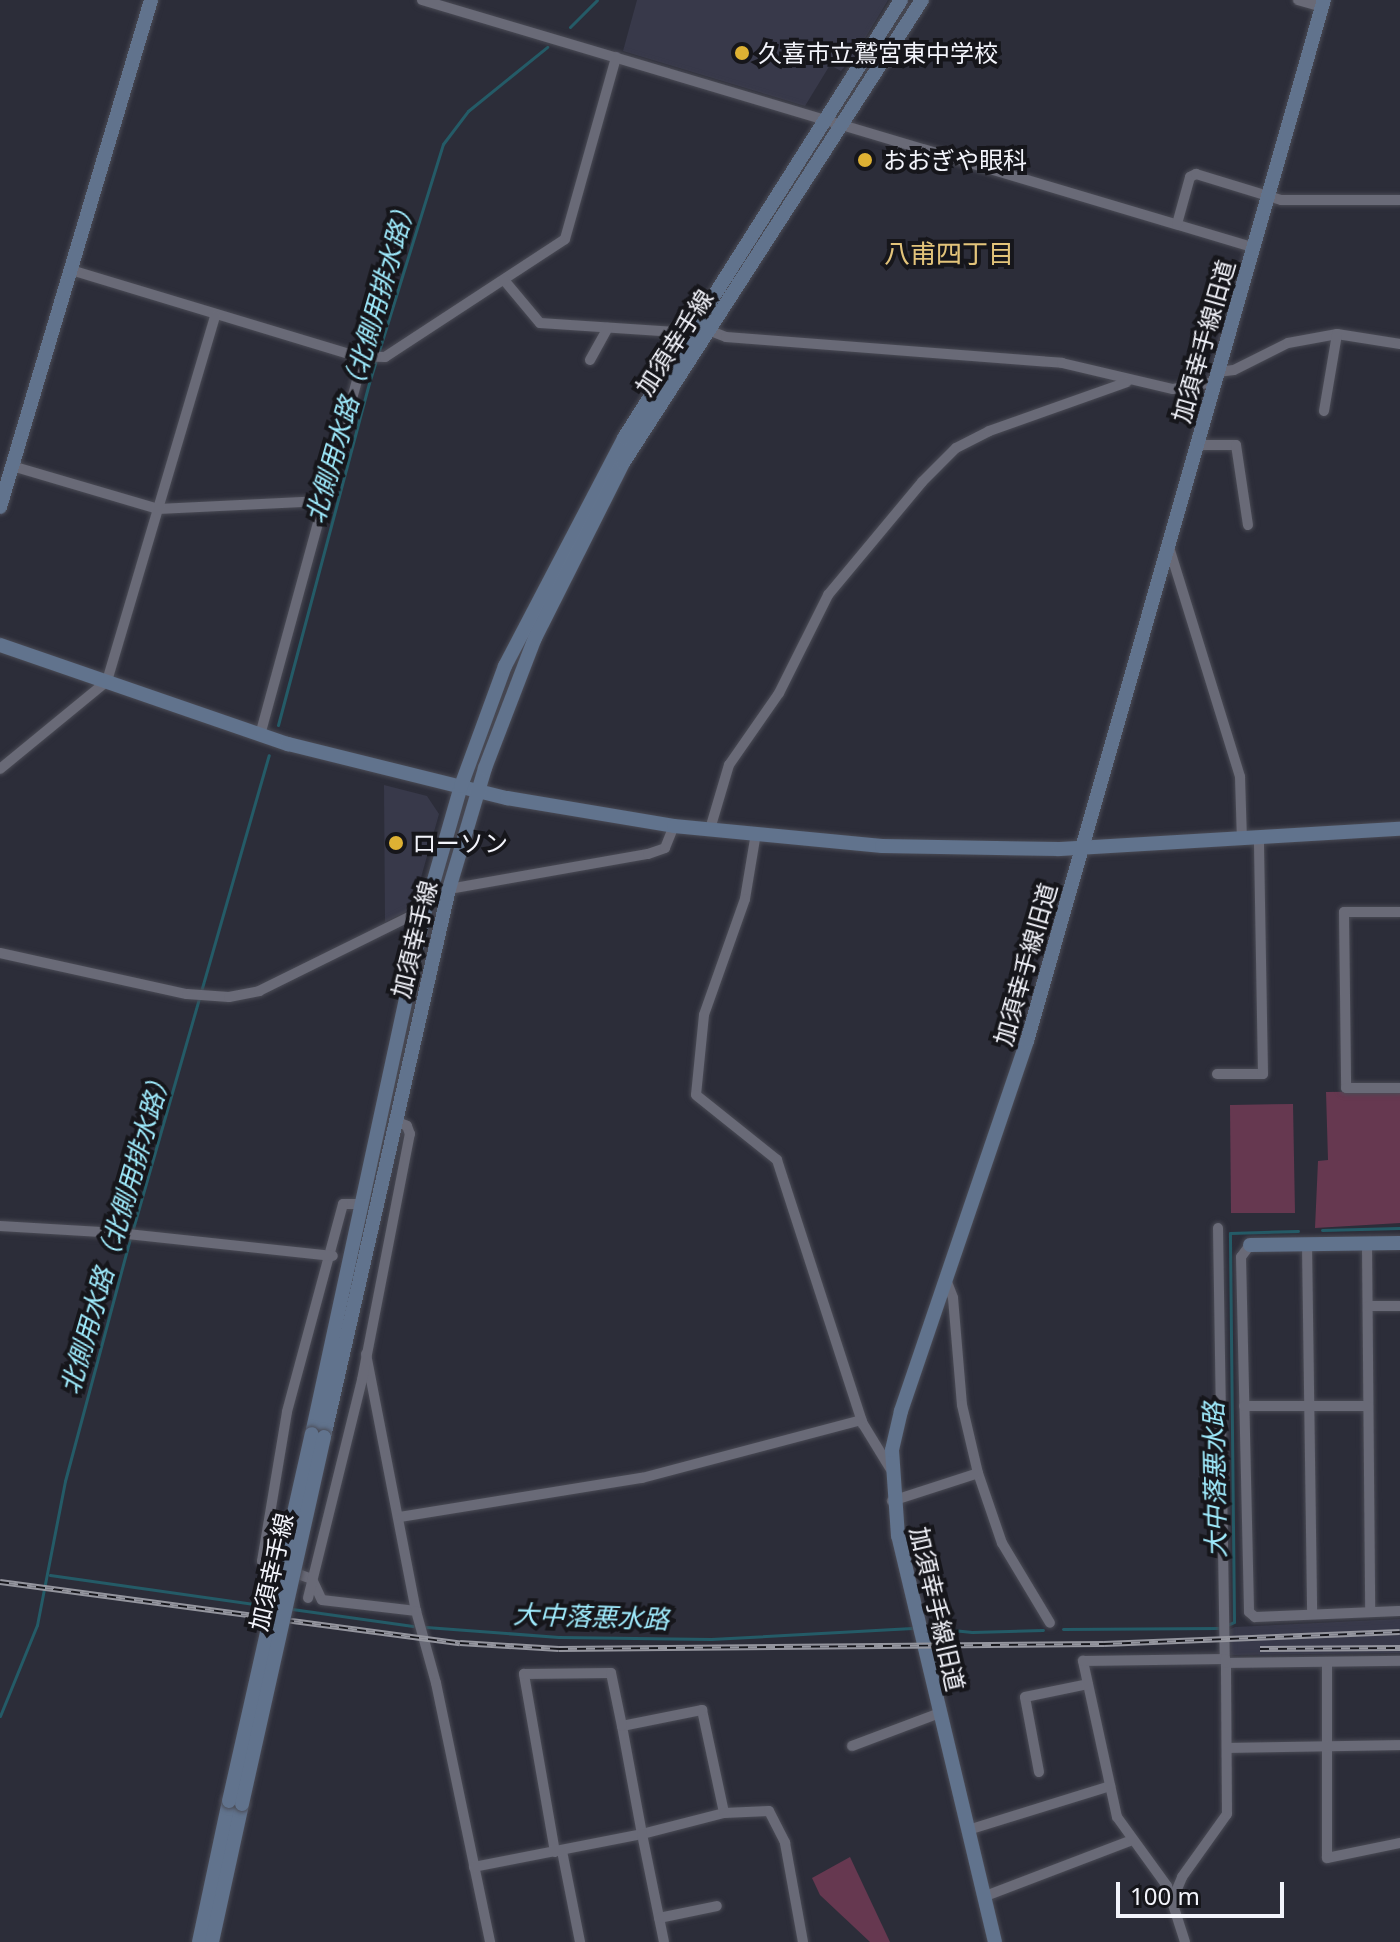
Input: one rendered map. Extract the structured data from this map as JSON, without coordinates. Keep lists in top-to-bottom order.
{
  "streets": {
    "street": ["加須幸手線旧道", "加須幸手線"]
  },
  "districts": ["八甫四丁目"],
  "water": ["北側用水路（北側用排水路）", "大中落悪水路"],
  "places": ["久喜市立鷲宮東中学校", "おおぎや眼科", "ローソン"],
  "scale_bar": "100 m"
}
